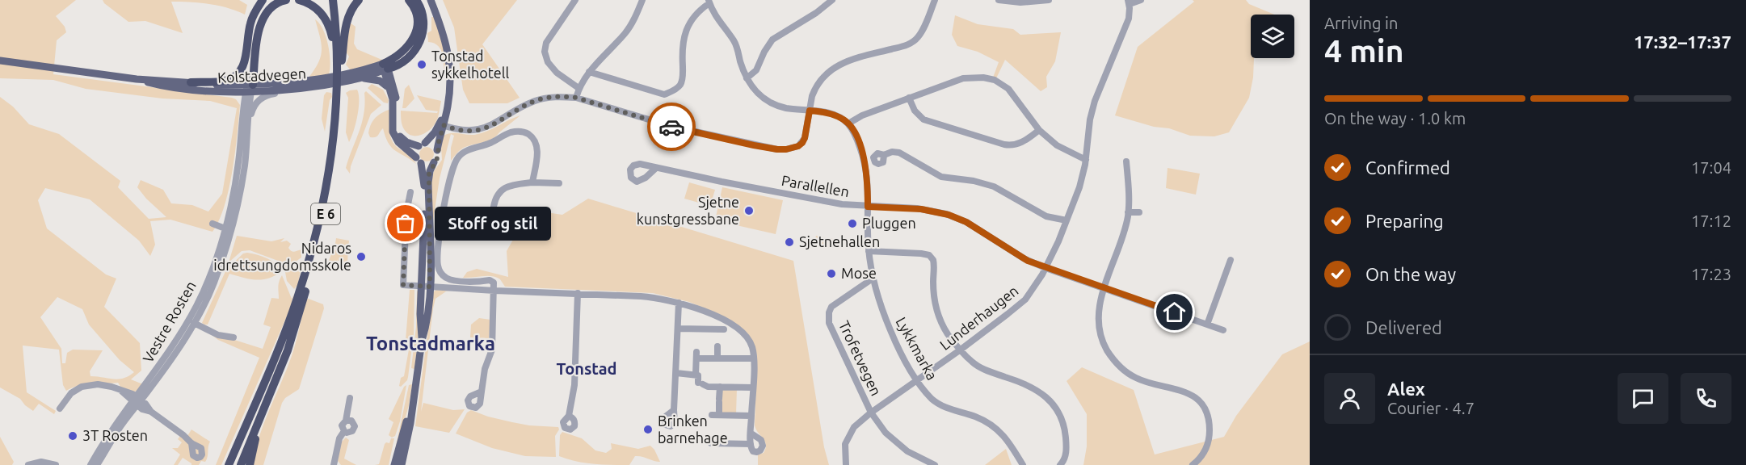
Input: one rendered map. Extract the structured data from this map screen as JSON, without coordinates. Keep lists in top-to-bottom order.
{
  "streets": {
    "highway": ["E 6"],
    "main road": ["Kolstadvegen"],
    "street": [
      "Parallellen",
      "Lunderhaugen",
      "Vestre Rosten",
      "Lykkmarka",
      "Trofetvegen"
    ]
  },
  "crossings": [
    ["Kolstadvegen", "Vestre Rosten"],
    ["Parallellen", "Lunderhaugen"],
    ["Parallellen", "Lykkmarka"],
    ["Lunderhaugen", "Lykkmarka"],
    ["Lunderhaugen", "Trofetvegen"],
    ["Lykkmarka", "Trofetvegen"]
  ],
  "districts": ["Tonstadmarka", "Tonstad"],
  "places": [
    "Tonstad sykkelhotell",
    "Sjetne kunstgressbane",
    "Stoff og stil",
    "Pluggen",
    "Sjetnehallen",
    "Nidaros idrettsungdomsskole",
    "Mose",
    "Brinken barnehage",
    "3T Rosten"
  ],
  "page": {
    "heading": ["4 min", "Arriving in", "17:32–17:37"],
    "panel": ["Alex", "Courier · 4.7"],
    "bar": "On the way · 1.0 km",
    "list": [
      ["Confirmed", "17:04"],
      ["Preparing", "17:12"],
      ["On the way", "17:23"],
      "Delivered"
    ],
    "bubble": "Stoff og stil"
  }
}
